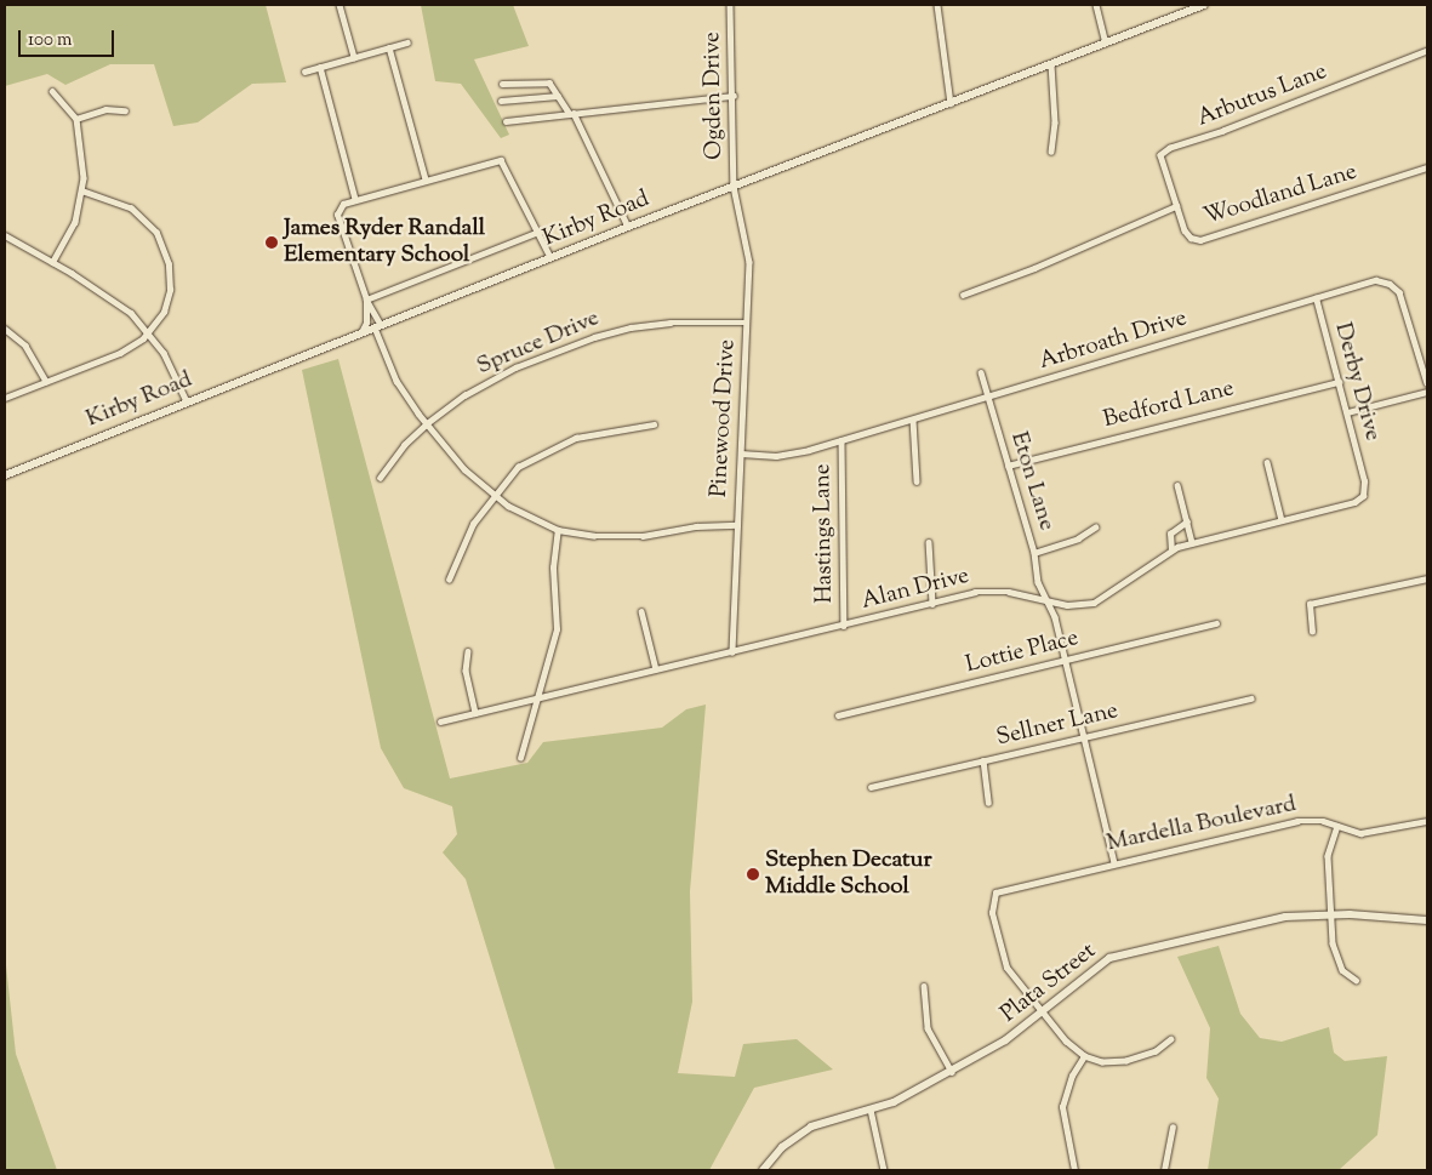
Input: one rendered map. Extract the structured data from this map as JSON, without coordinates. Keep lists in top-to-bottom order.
{
  "streets": {
    "main road": ["Kirby Road", "Plata Street"],
    "street": [
      "Ogden Drive",
      "Arbutus Lane",
      "Woodland Lane",
      "Arbroath Drive",
      "Spruce Drive",
      "Derby Drive",
      "Bedford Lane",
      "Pinewood Drive",
      "Eton Lane",
      "Hastings Lane",
      "Alan Drive",
      "Lottie Place",
      "Sellner Lane",
      "Mardella Boulevard"
    ]
  },
  "crossings": [
    ["Ogden Drive", "Kirby Road"],
    ["Ogden Drive", "Pinewood Drive"],
    ["Arbutus Lane", "Woodland Lane"],
    ["Kirby Road", "Pinewood Drive"],
    ["Arbroath Drive", "Derby Drive"],
    ["Arbroath Drive", "Pinewood Drive"],
    ["Arbroath Drive", "Eton Lane"],
    ["Arbroath Drive", "Hastings Lane"],
    ["Spruce Drive", "Pinewood Drive"],
    ["Derby Drive", "Bedford Lane"],
    ["Derby Drive", "Alan Drive"],
    ["Bedford Lane", "Eton Lane"],
    ["Pinewood Drive", "Alan Drive"],
    ["Eton Lane", "Alan Drive"],
    ["Eton Lane", "Lottie Place"],
    ["Eton Lane", "Sellner Lane"],
    ["Eton Lane", "Mardella Boulevard"],
    ["Hastings Lane", "Alan Drive"],
    ["Mardella Boulevard", "Plata Street"]
  ],
  "places": ["James Ryder Randall Elementary School", "Stephen Decatur Middle School"],
  "scale_bar": "100 m"
}
